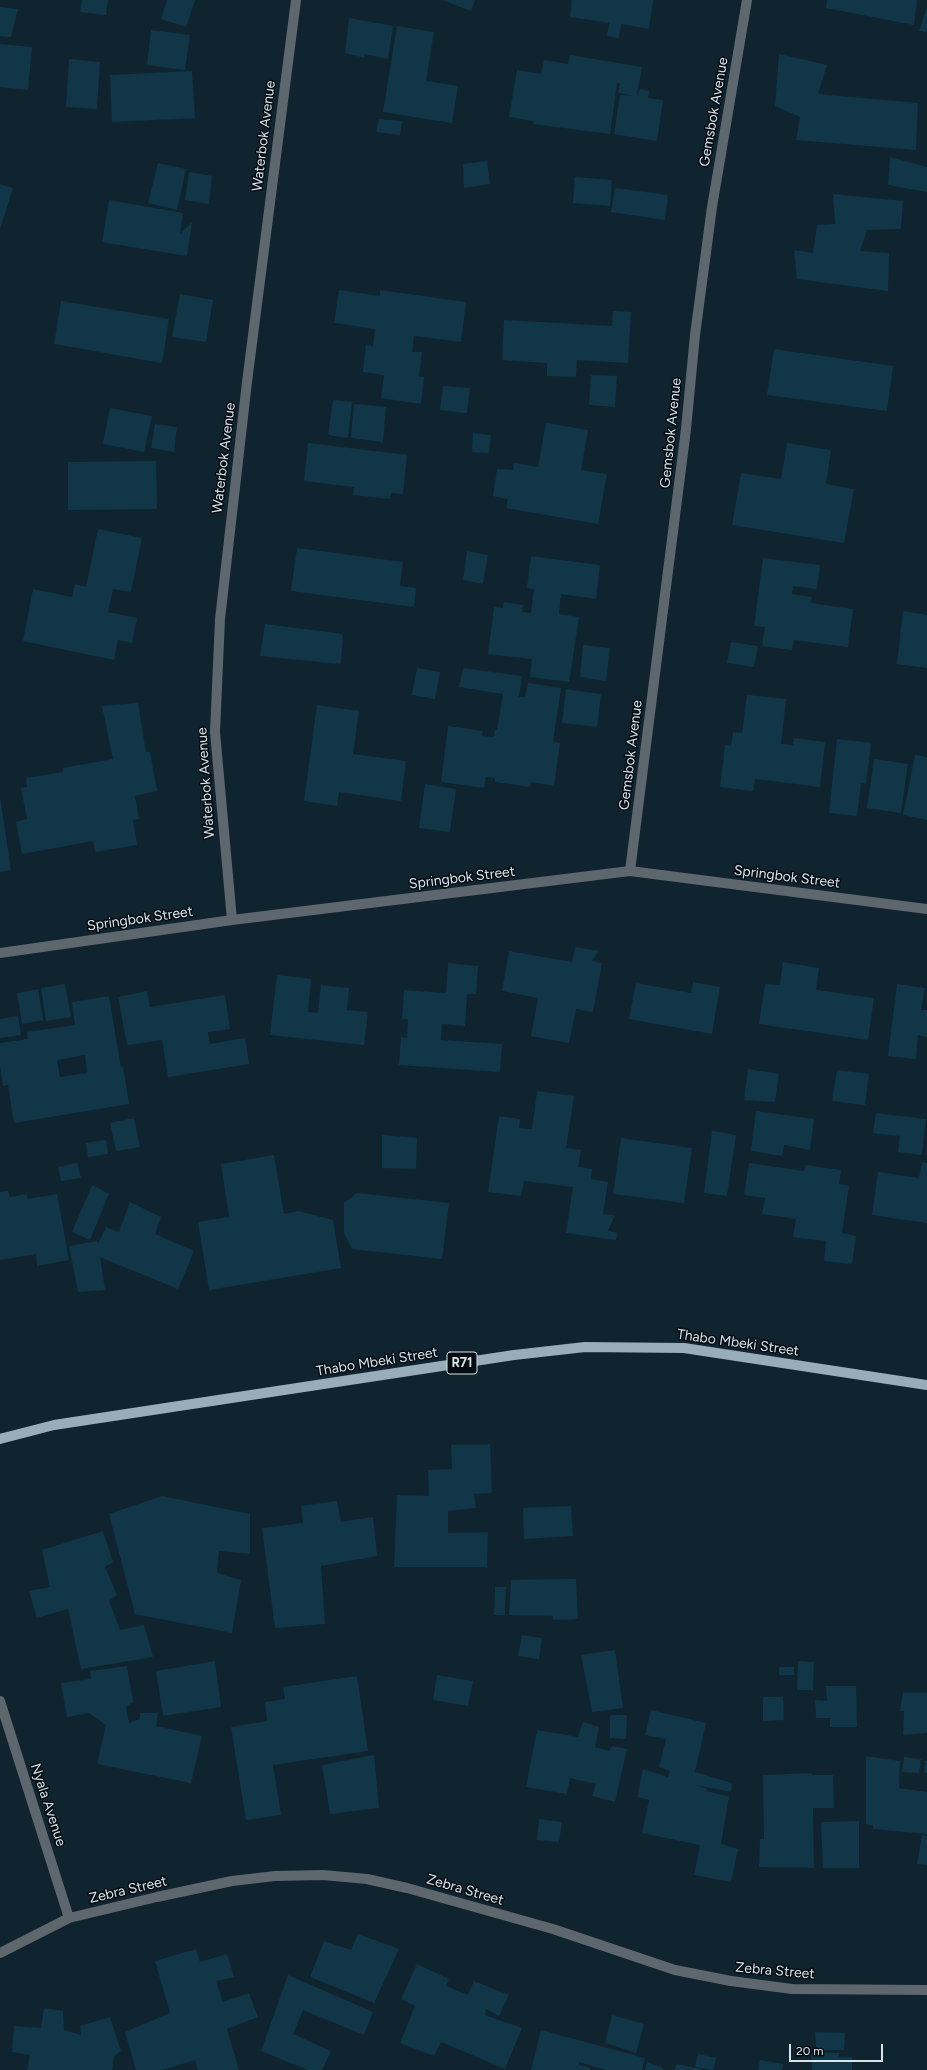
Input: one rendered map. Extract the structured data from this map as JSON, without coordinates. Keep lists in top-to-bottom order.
{
  "streets": {
    "main road": ["Thabo Mbeki Street", "R71"],
    "street": [
      "Gemsbok Avenue",
      "Waterbok Avenue",
      "Springbok Street",
      "Nyala Avenue",
      "Zebra Street"
    ]
  },
  "crossings": [
    ["Gemsbok Avenue", "Springbok Street"],
    ["Waterbok Avenue", "Springbok Street"],
    ["Nyala Avenue", "Zebra Street"]
  ],
  "scale_bar": "20 m"
}
